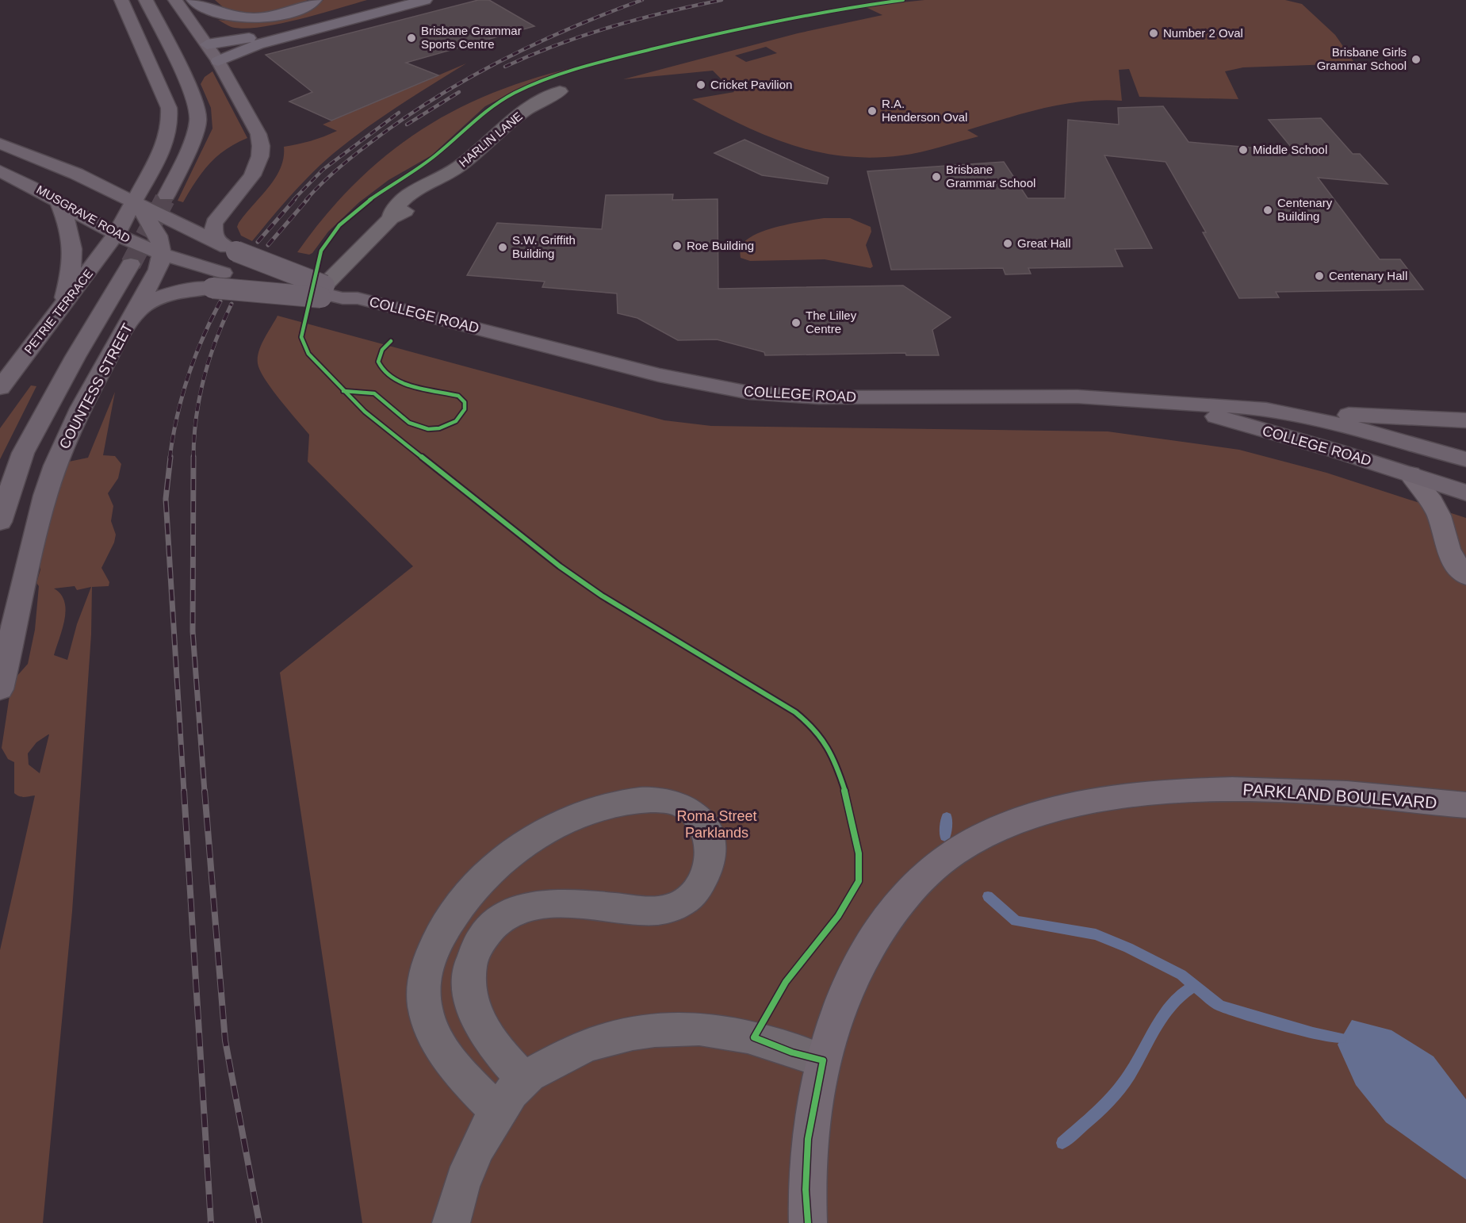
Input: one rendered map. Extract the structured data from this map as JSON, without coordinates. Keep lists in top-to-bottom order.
{
  "streets": {
    "main road": [
      "MUSGRAVE ROAD",
      "PETRIE TERRACE",
      "COLLEGE ROAD",
      "COUNTESS STREET"
    ],
    "street": ["HARLIN LANE", "PARKLAND BOULEVARD"]
  },
  "crossings": [
    ["HARLIN LANE", "COLLEGE ROAD"],
    ["MUSGRAVE ROAD", "PETRIE TERRACE"],
    ["MUSGRAVE ROAD", "COLLEGE ROAD"],
    ["MUSGRAVE ROAD", "COUNTESS STREET"]
  ],
  "parks": ["Roma Street Parklands"],
  "places": [
    "Number 2 Oval",
    "Brisbane Grammar Sports Centre",
    "Brisbane Girls Grammar School",
    "Cricket Pavilion",
    "R.A. Henderson Oval",
    "Middle School",
    "Brisbane Grammar School",
    "Centenary Building",
    "Great Hall",
    "Roe Building",
    "S.W. Griffith Building",
    "Centenary Hall",
    "The Lilley Centre"
  ]
}
